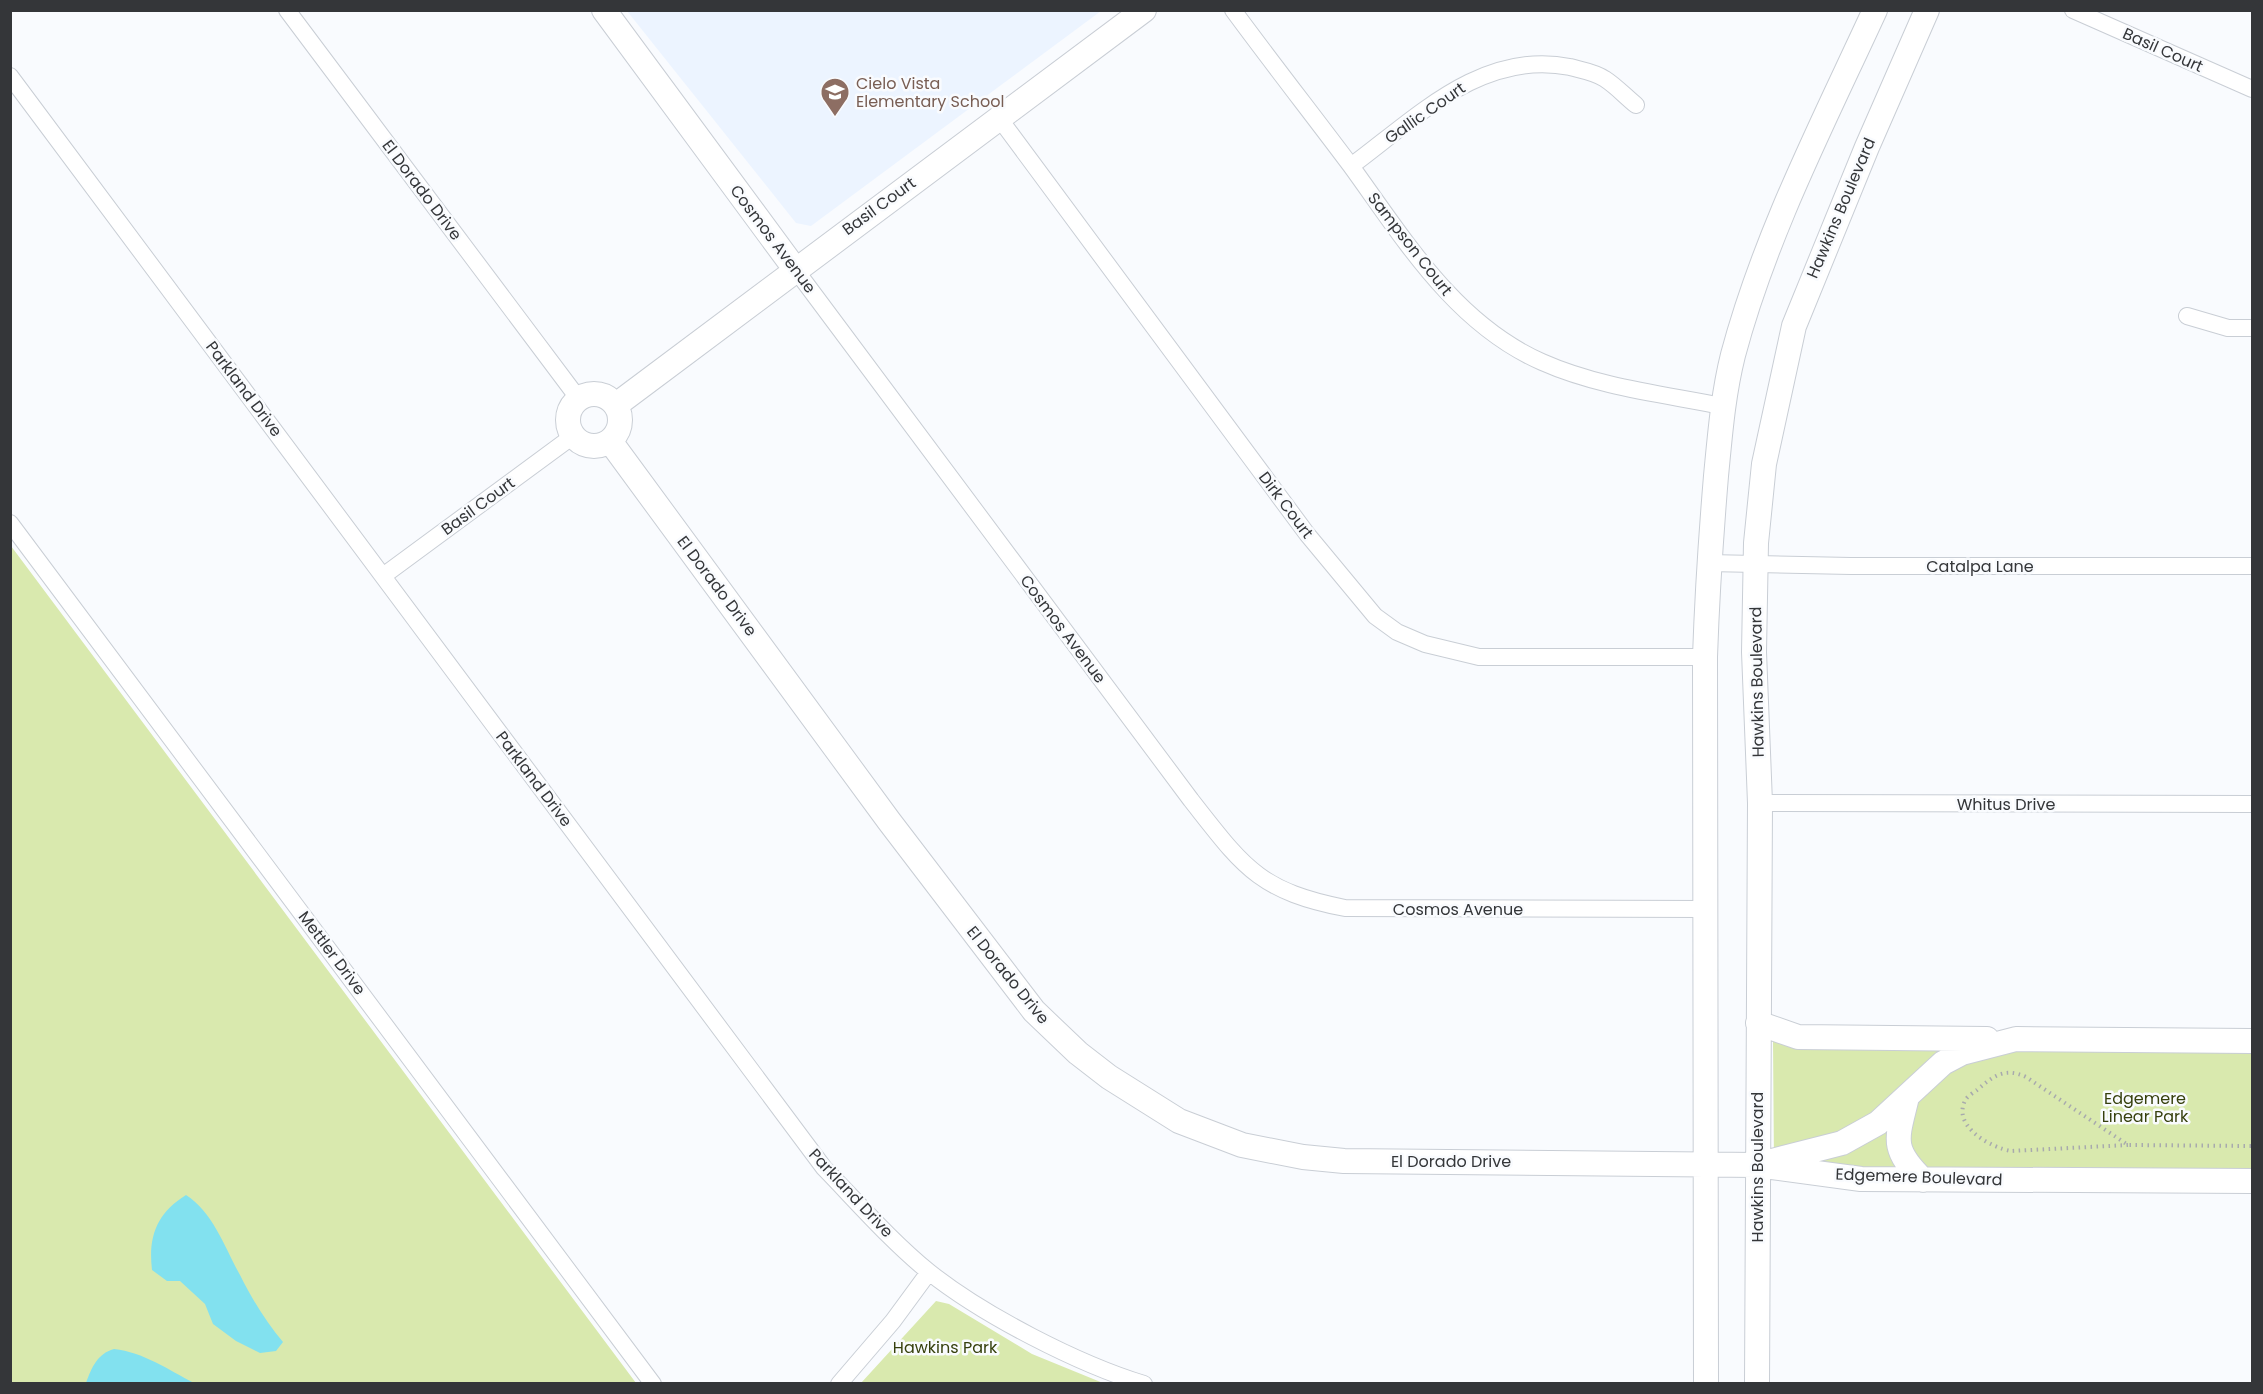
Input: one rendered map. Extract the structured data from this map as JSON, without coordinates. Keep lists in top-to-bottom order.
{
  "streets": {
    "main road": [
      "Basil Court",
      "El Dorado Drive",
      "Hawkins Boulevard",
      "Cosmos Avenue",
      "Edgemere Boulevard"
    ],
    "street": [
      "Gallic Court",
      "Sampson Court",
      "Parkland Drive",
      "Dirk Court",
      "Catalpa Lane",
      "Whitus Drive",
      "Mettler Drive"
    ]
  },
  "crossings": [
    ["Basil Court", "El Dorado Drive"],
    ["Basil Court", "Cosmos Avenue"],
    ["Basil Court", "Parkland Drive"],
    ["Basil Court", "Dirk Court"],
    ["Gallic Court", "Sampson Court"],
    ["El Dorado Drive", "Hawkins Boulevard"],
    ["El Dorado Drive", "Edgemere Boulevard"],
    ["Hawkins Boulevard", "Catalpa Lane"],
    ["Hawkins Boulevard", "Whitus Drive"],
    ["Hawkins Boulevard", "Edgemere Boulevard"]
  ],
  "parks": ["Edgemere Linear Park", "Hawkins Park"],
  "places": {
    "school or university": ["Cielo Vista Elementary School"]
  }
}
